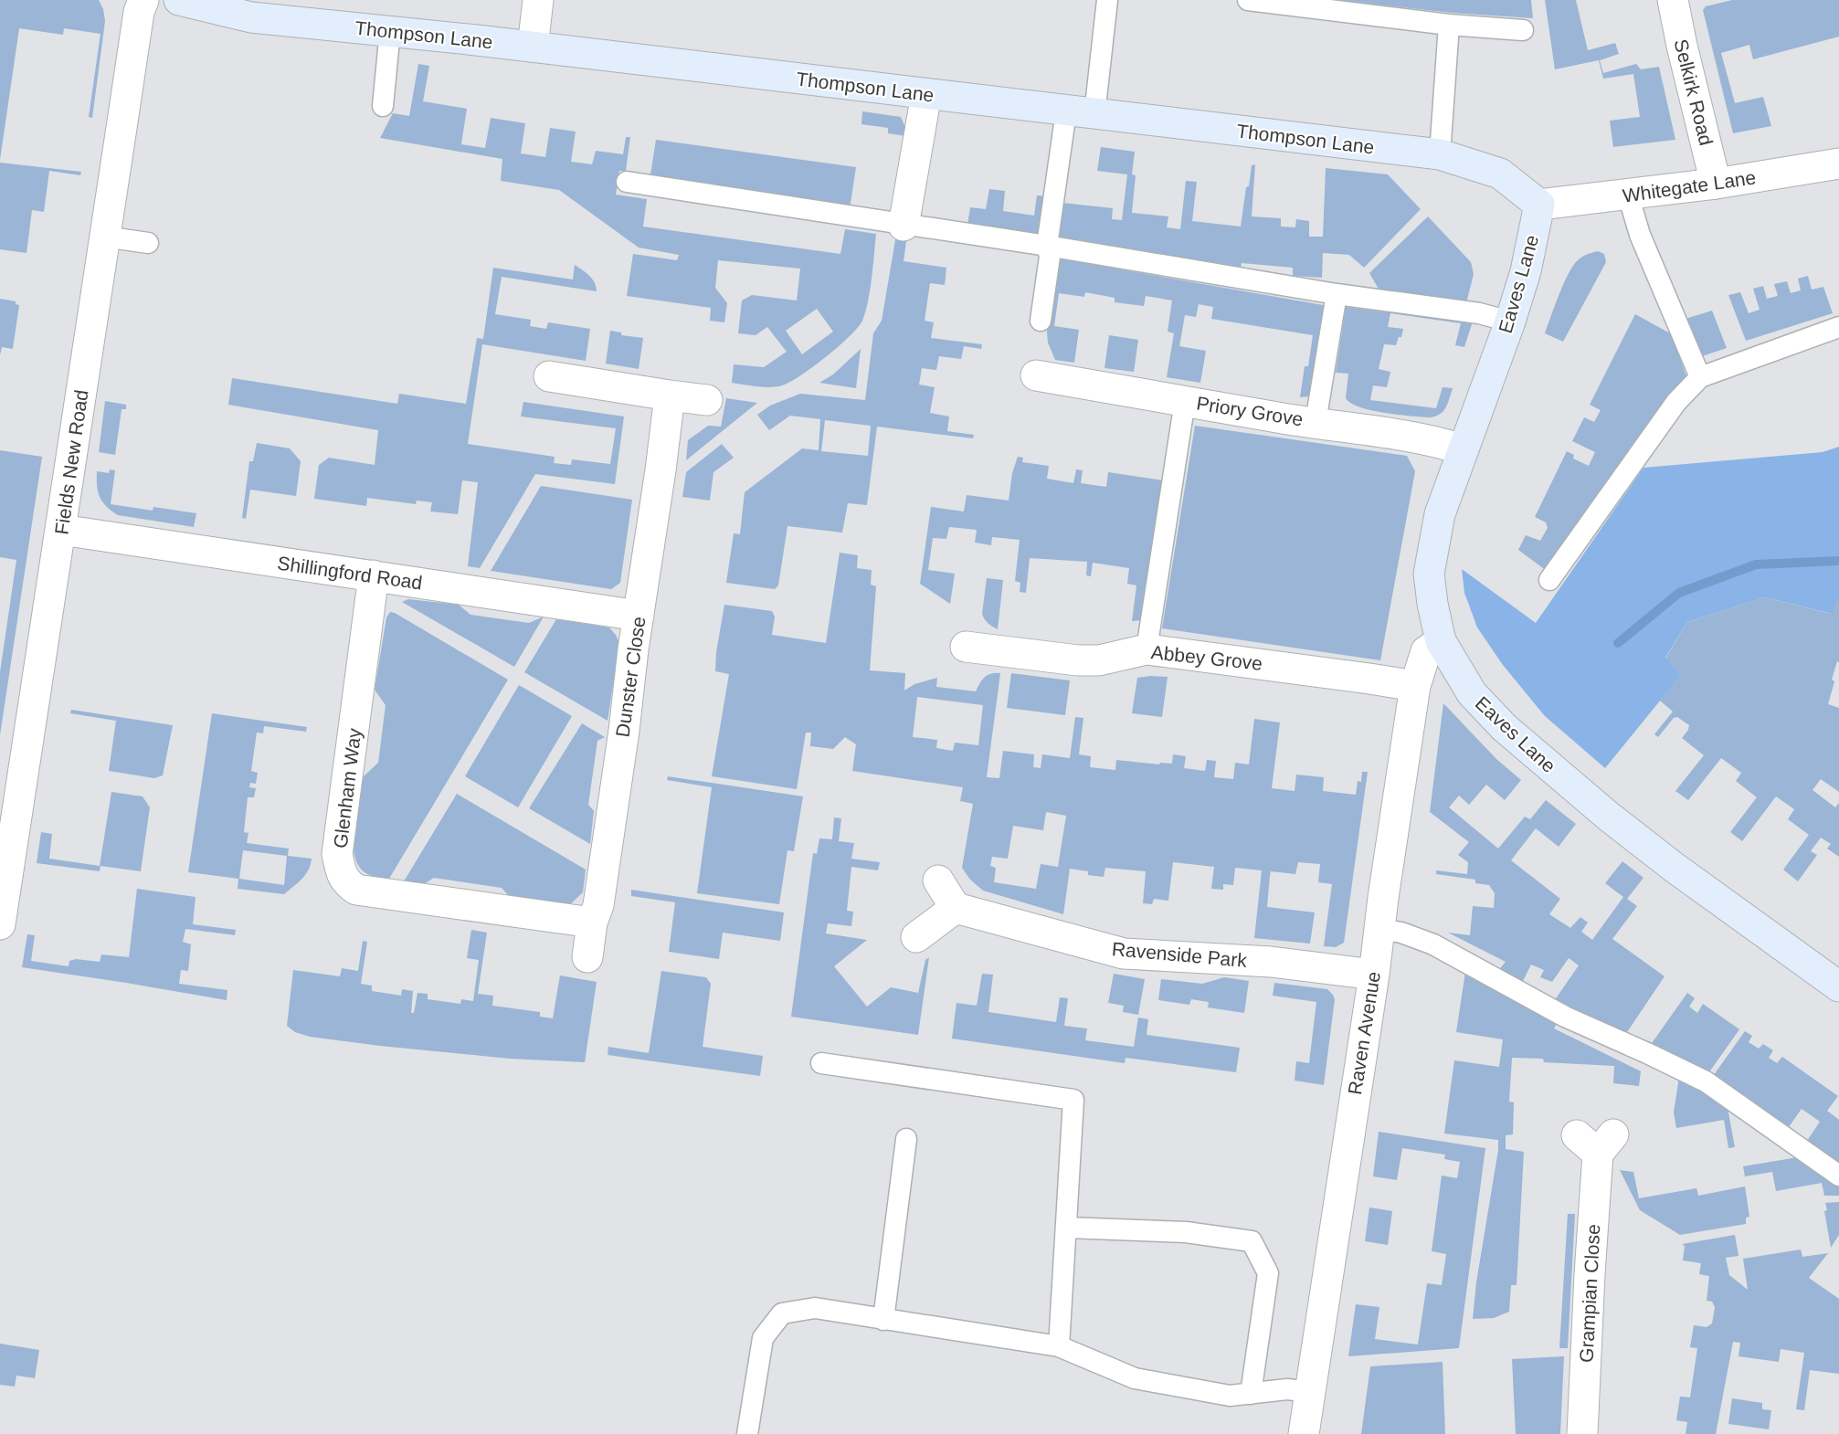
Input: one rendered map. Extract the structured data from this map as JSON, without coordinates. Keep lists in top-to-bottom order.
{
  "streets": {
    "main road": ["Thompson Lane", "Eaves Lane"],
    "street": [
      "Selkirk Road",
      "Whitegate Lane",
      "Priory Grove",
      "Fields New Road",
      "Shillingford Road",
      "Abbey Grove",
      "Dunster Close",
      "Glenham Way",
      "Ravenside Park",
      "Raven Avenue",
      "Grampian Close"
    ]
  },
  "crossings": [
    ["Thompson Lane", "Whitegate Lane"],
    ["Thompson Lane", "Eaves Lane"],
    ["Selkirk Road", "Whitegate Lane"],
    ["Whitegate Lane", "Eaves Lane"],
    ["Eaves Lane", "Priory Grove"],
    ["Eaves Lane", "Raven Avenue"],
    ["Fields New Road", "Shillingford Road"],
    ["Shillingford Road", "Dunster Close"],
    ["Shillingford Road", "Glenham Way"],
    ["Abbey Grove", "Raven Avenue"],
    ["Dunster Close", "Glenham Way"],
    ["Ravenside Park", "Raven Avenue"]
  ]
}
